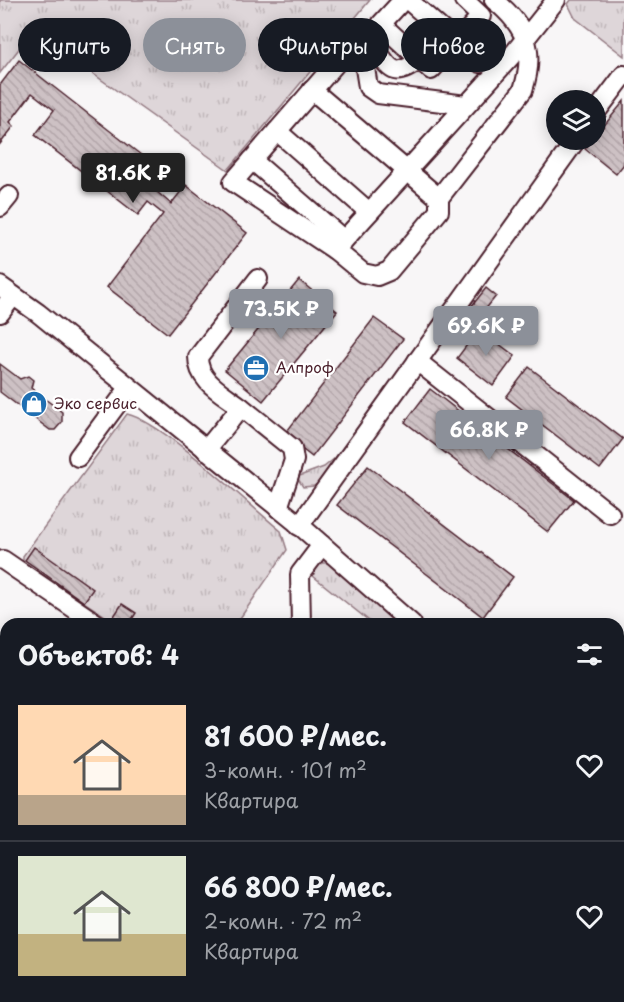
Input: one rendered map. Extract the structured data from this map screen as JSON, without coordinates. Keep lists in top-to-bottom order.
{
  "places": {
    "office": ["Алпроф"],
    "shop": ["Эко сервис"]
  },
  "page": {
    "chip": [
      "Купить",
      "Снять",
      "Фильтры",
      "Новое"
    ],
    "price": [
      "81.6K ₽",
      "73.5K ₽",
      "69.6K ₽",
      "66.8K ₽"
    ],
    "heading": "Объектов: 4",
    "list": [
      {
        "name": "81 600 ₽/мес.",
        "note": "3-комн. · 101 m² · Квартира"
      },
      {
        "name": "66 800 ₽/мес.",
        "note": "2-комн. · 72 m² · Квартира"
      }
    ]
  }
}
